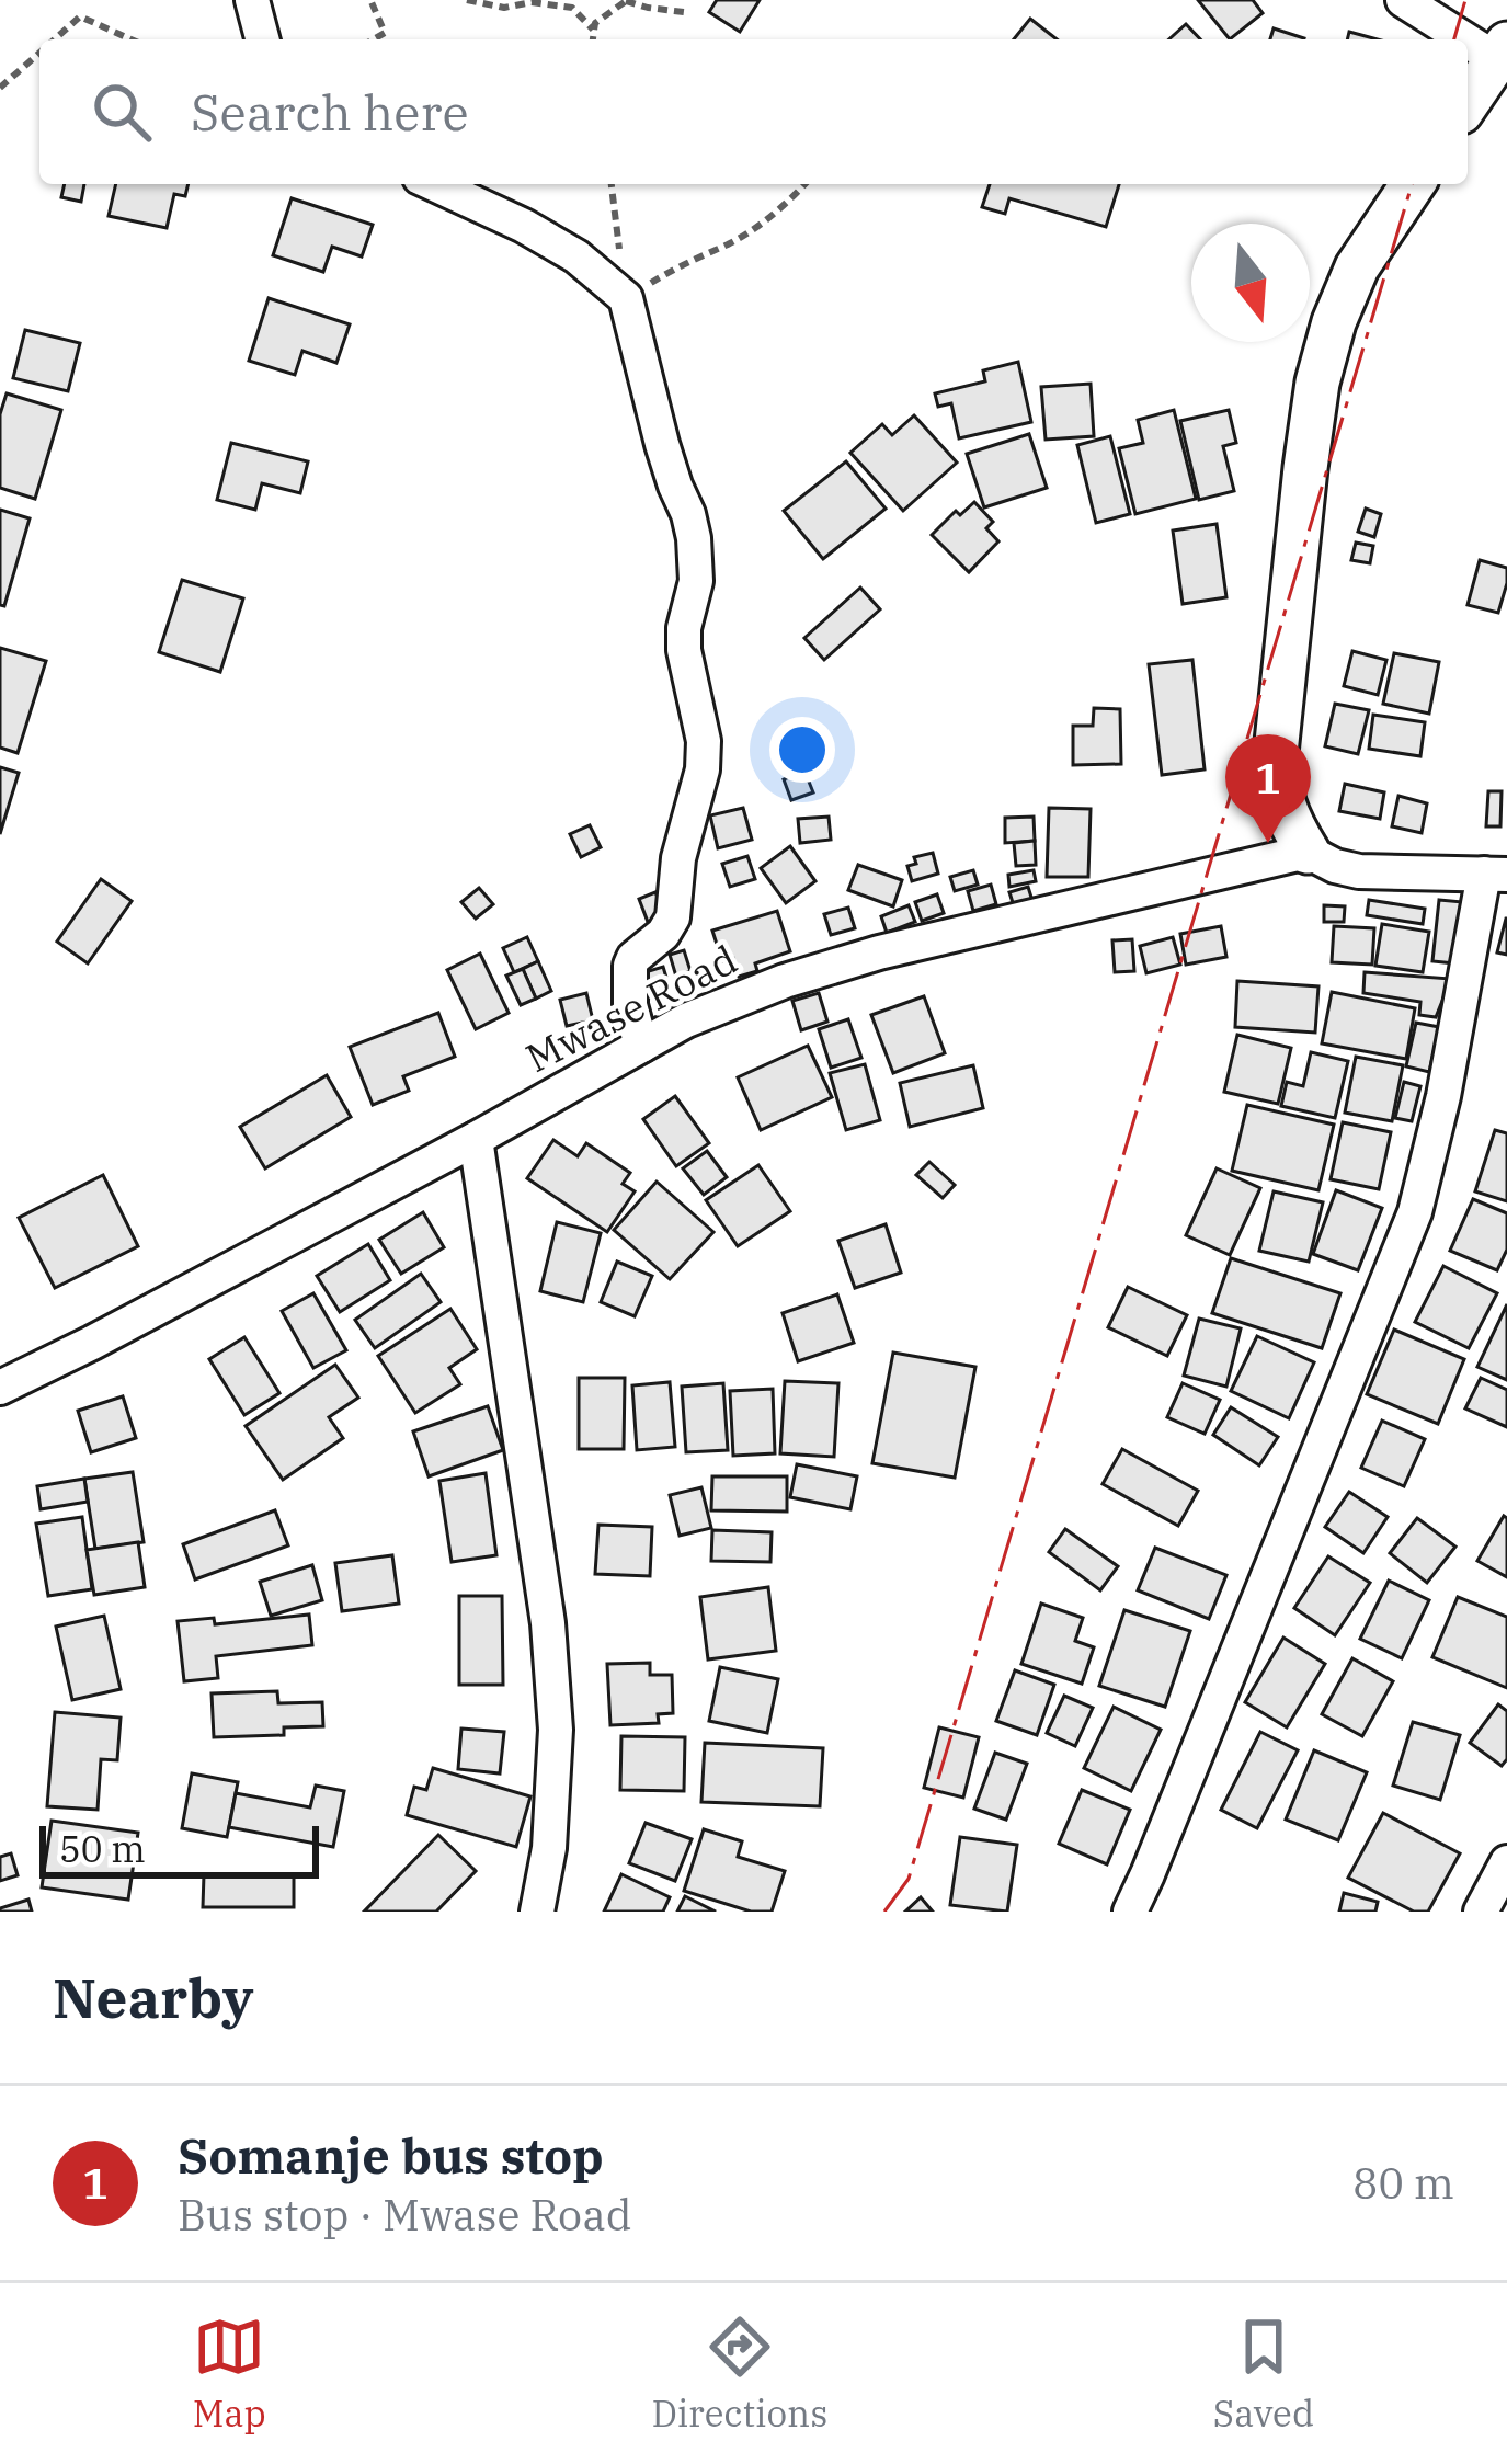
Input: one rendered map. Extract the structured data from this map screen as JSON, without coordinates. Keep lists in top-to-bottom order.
{
  "streets": {
    "street": ["Mwase Road"]
  },
  "scale_bar": "50 m",
  "north": "bottom",
  "page": {
    "search": "Search here",
    "pins": "1",
    "scale": "50 m",
    "heading": "Nearby",
    "list": [
      {
        "mark": "1",
        "name": "Somanje bus stop",
        "note": "Bus stop · Mwase Road",
        "value": "80 m"
      }
    ],
    "nav": ["Map", "Directions", "Saved"]
  }
}
